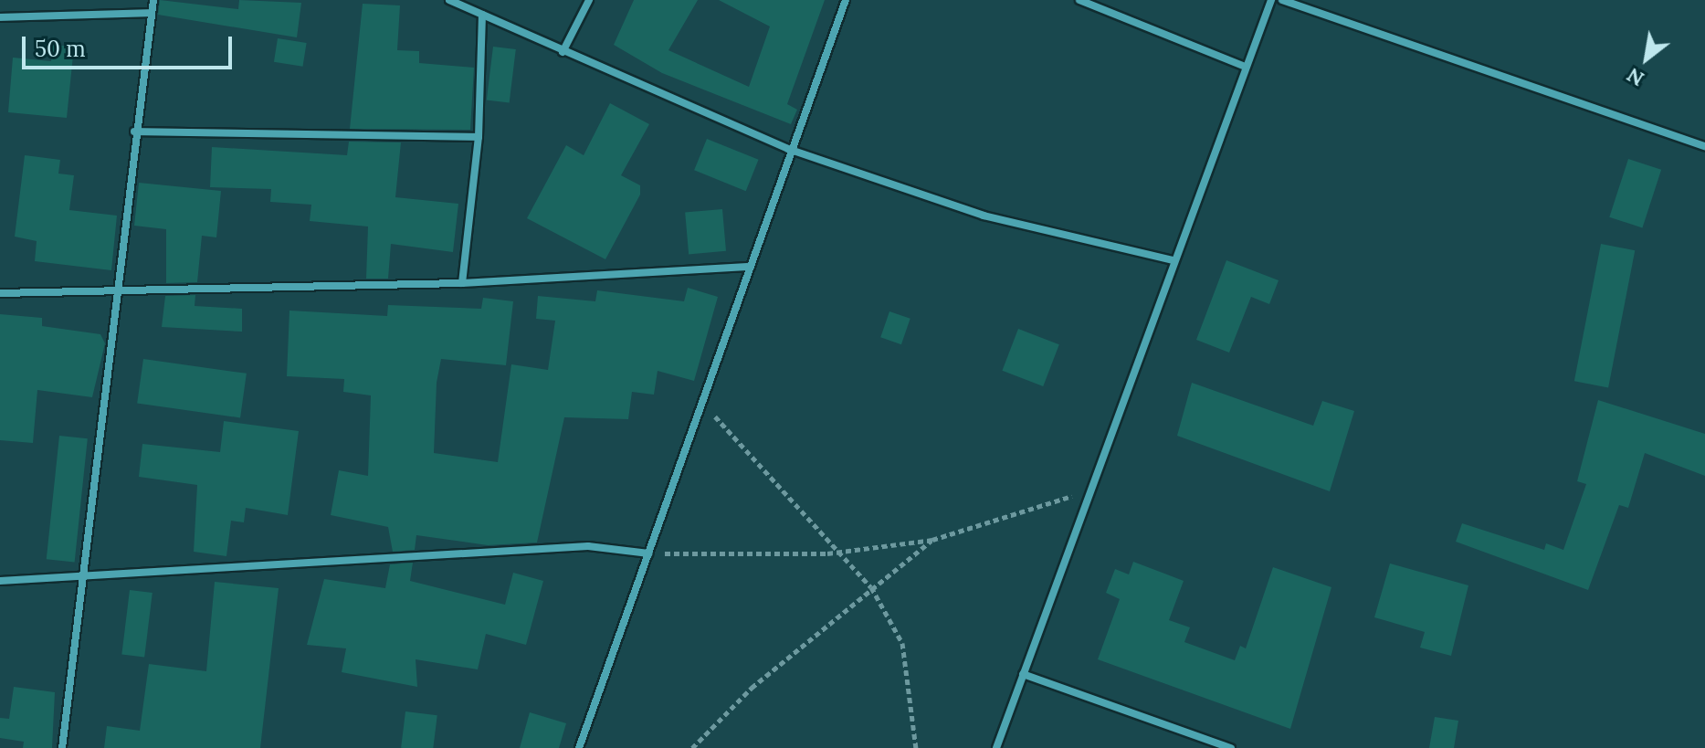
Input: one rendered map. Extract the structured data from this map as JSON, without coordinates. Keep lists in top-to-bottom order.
{
  "scale_bar": "50 m",
  "north": "bottom left"
}
